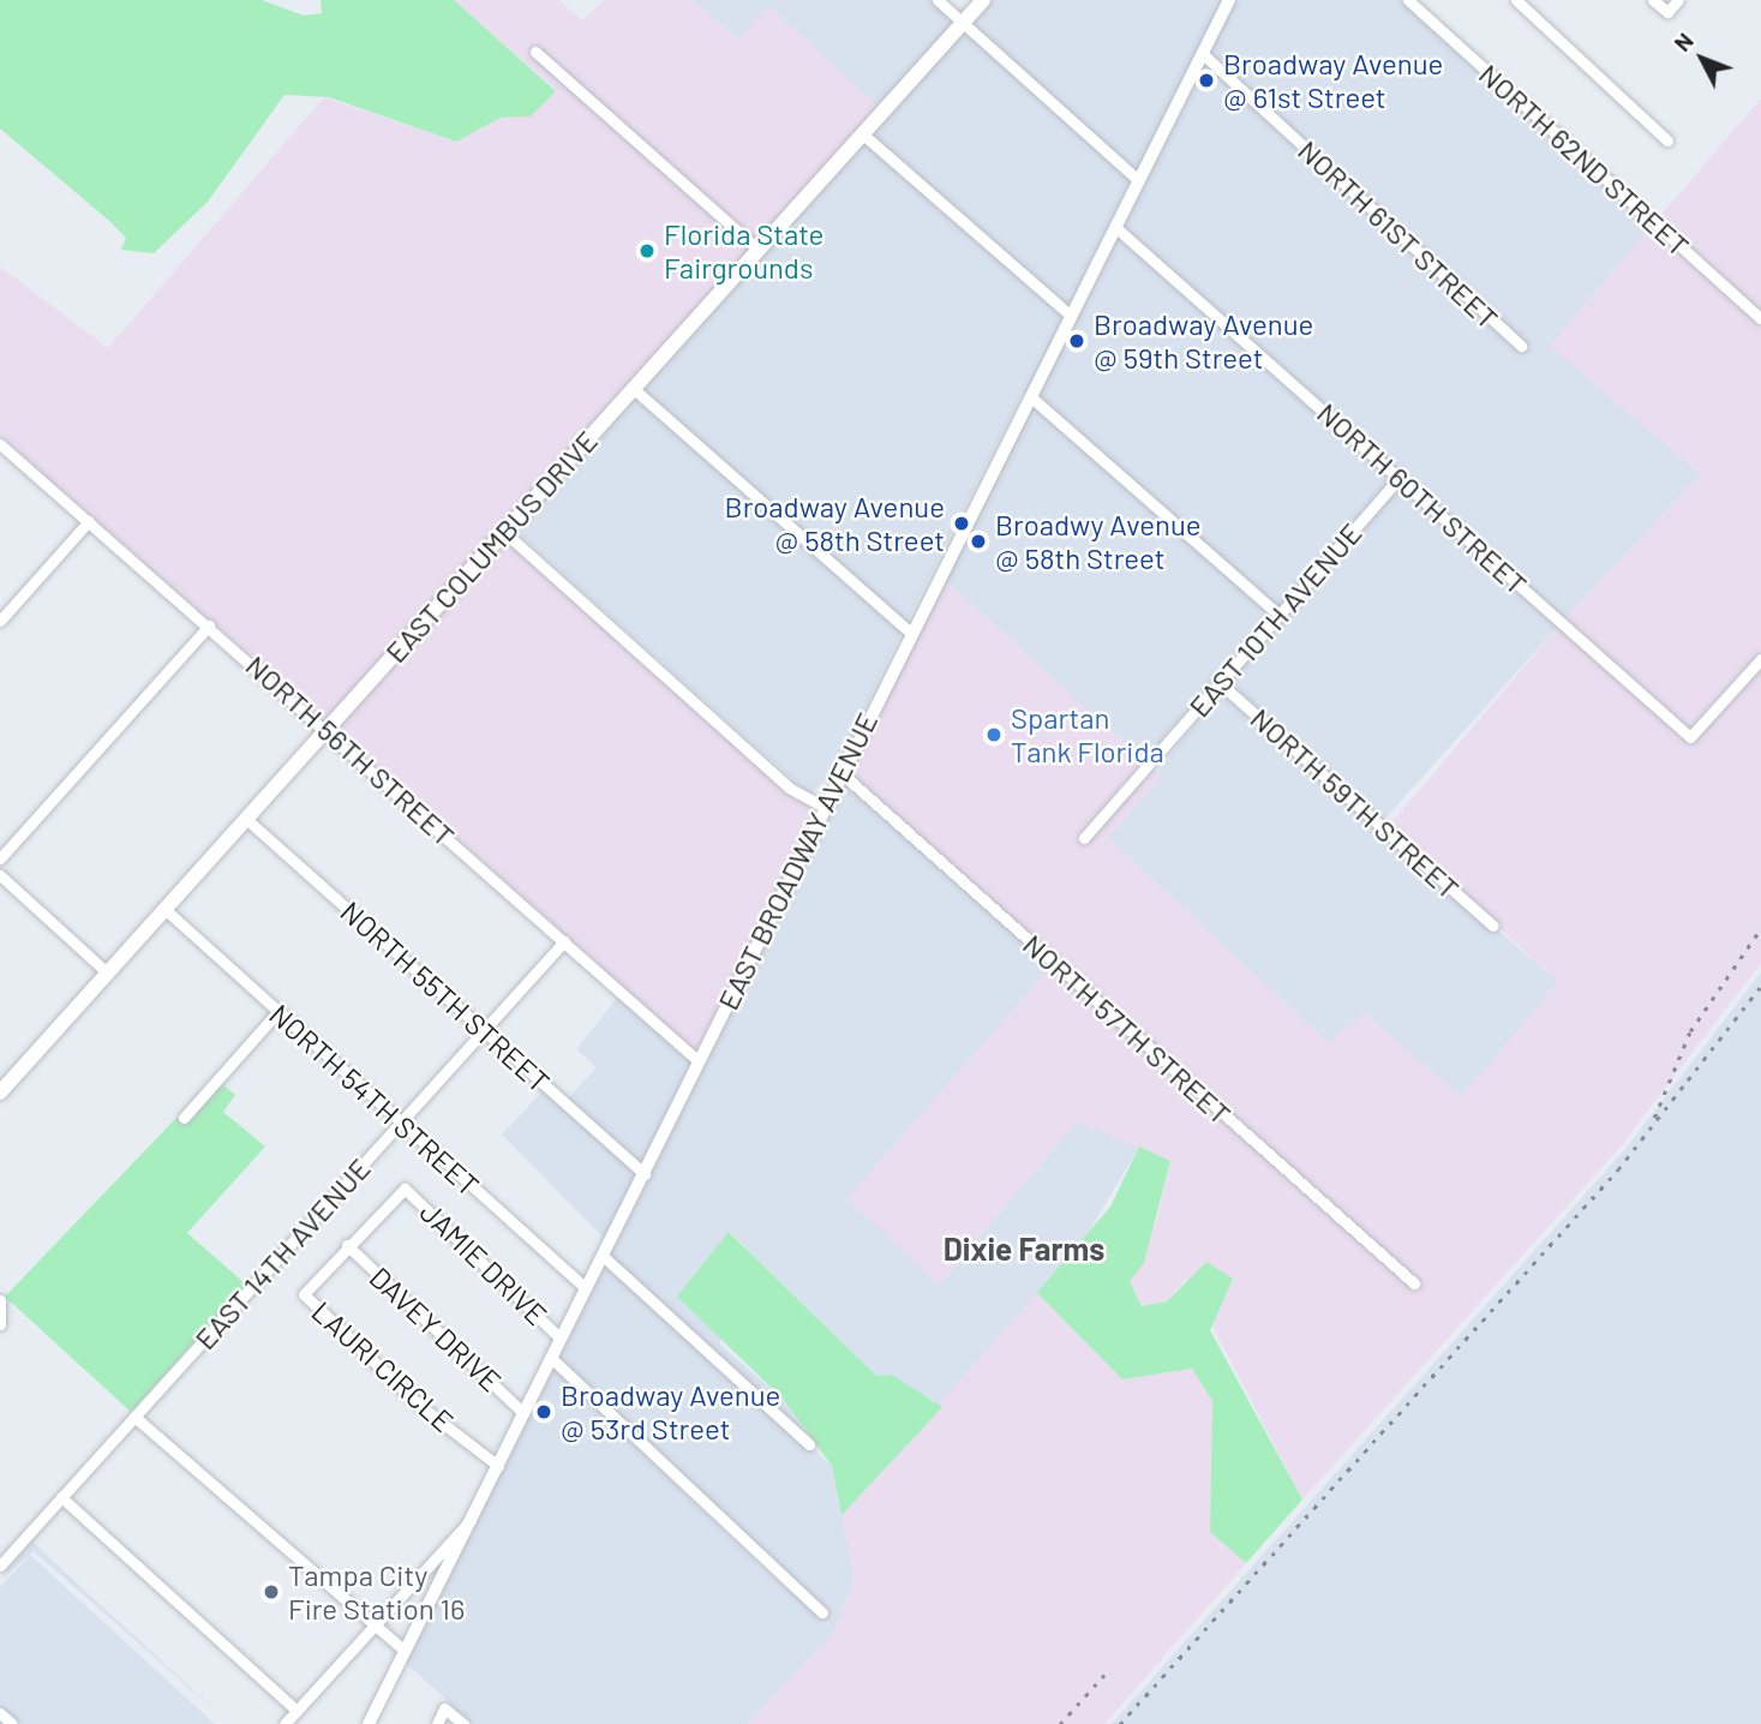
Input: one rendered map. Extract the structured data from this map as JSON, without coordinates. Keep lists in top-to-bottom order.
{
  "streets": {
    "main road": ["EAST COLUMBUS DRIVE"],
    "street": [
      "NORTH 62ND STREET",
      "NORTH 61ST STREET",
      "NORTH 60TH STREET",
      "EAST 10TH AVENUE",
      "NORTH 56TH STREET",
      "NORTH 59TH STREET",
      "EAST BROADWAY AVENUE",
      "NORTH 55TH STREET",
      "NORTH 57TH STREET",
      "NORTH 54TH STREET",
      "EAST 14TH AVENUE",
      "JAMIE DRIVE",
      "DAVEY DRIVE",
      "LAURI CIRCLE"
    ]
  },
  "crossings": [
    ["NORTH 61ST STREET", "EAST BROADWAY AVENUE"],
    ["NORTH 60TH STREET", "EAST 10TH AVENUE"],
    ["NORTH 60TH STREET", "EAST BROADWAY AVENUE"],
    ["EAST COLUMBUS DRIVE", "NORTH 56TH STREET"],
    ["EAST COLUMBUS DRIVE", "NORTH 55TH STREET"],
    ["EAST COLUMBUS DRIVE", "NORTH 54TH STREET"],
    ["EAST 10TH AVENUE", "NORTH 59TH STREET"],
    ["NORTH 56TH STREET", "EAST BROADWAY AVENUE"],
    ["NORTH 56TH STREET", "EAST 14TH AVENUE"],
    ["EAST BROADWAY AVENUE", "NORTH 55TH STREET"],
    ["EAST BROADWAY AVENUE", "NORTH 57TH STREET"],
    ["EAST BROADWAY AVENUE", "NORTH 54TH STREET"],
    ["EAST BROADWAY AVENUE", "JAMIE DRIVE"],
    ["EAST BROADWAY AVENUE", "DAVEY DRIVE"],
    ["EAST BROADWAY AVENUE", "LAURI CIRCLE"],
    ["NORTH 55TH STREET", "EAST 14TH AVENUE"],
    ["NORTH 54TH STREET", "EAST 14TH AVENUE"],
    ["JAMIE DRIVE", "LAURI CIRCLE"],
    ["DAVEY DRIVE", "LAURI CIRCLE"]
  ],
  "districts": ["Dixie Farms"],
  "places": [
    "Broadway Avenue @ 61st Street",
    "Florida State Fairgrounds",
    "Broadway Avenue @ 59th Street",
    "Broadway Avenue @ 58th Street",
    "Broadwy Avenue @ 58th Street",
    "Spartan Tank Florida",
    "Broadway Avenue @ 53rd Street",
    "Tampa City Fire Station 16"
  ],
  "north": "top left"
}
